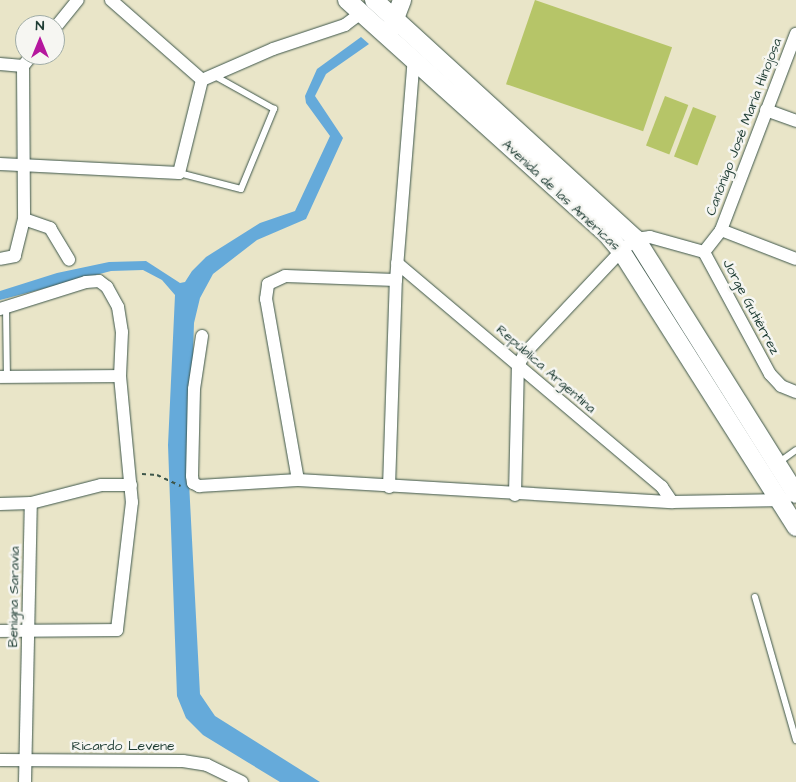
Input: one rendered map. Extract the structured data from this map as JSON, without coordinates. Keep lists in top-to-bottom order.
{
  "streets": {
    "main road": ["Avenida de las Américas"],
    "street": [
      "Canónigo José María Hinojosa",
      "Jorge Gutiérrez",
      "República Argentina",
      "Benigna Saravia",
      "Ricardo Levene"
    ]
  },
  "crossings": [
    ["Canónigo José María Hinojosa", "Jorge Gutiérrez"],
    ["Benigna Saravia", "Ricardo Levene"]
  ],
  "north": "top"
}
